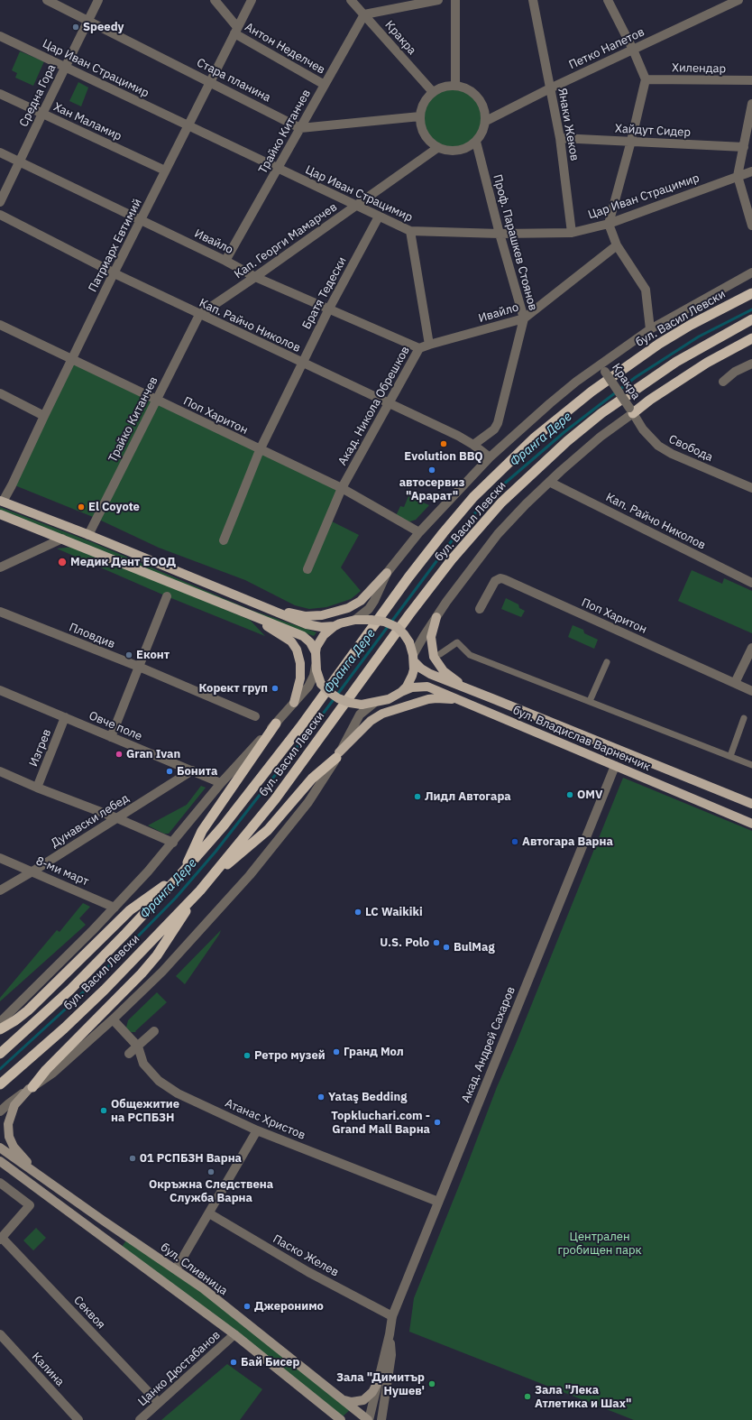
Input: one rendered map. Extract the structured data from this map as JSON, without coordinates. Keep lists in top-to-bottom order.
{
  "streets": {
    "highway": ["бул. Васил Левски"],
    "main road": ["бул. Владислав Варненчик", "бул. Сливница"],
    "street": [
      "Кракра",
      "Антон Неделчев",
      "Петко Напетов",
      "Цар Иван Страцимир",
      "Хилендар",
      "Стара планина",
      "Средна Гора",
      "Хан Маламир",
      "Янаки Жеков",
      "Хайдут Сидер",
      "Трайко Китанчев",
      "Кап. Георги Мамарчев",
      "Ивайло",
      "Проф. Парашкев Стоянов",
      "Патриарх Евтимий",
      "Братя Тедески",
      "Кап. Райчо Николов",
      "Акад. Никола Обрешков",
      "Поп Харитон",
      "Свобода",
      "Пловдив",
      "Овче поле",
      "Изгрев",
      "Дунавски лебед",
      "8-ми март",
      "Акад. Андрей Сахаров",
      "Атанас Христов",
      "Паско Желев",
      "Секвоя",
      "Цанко Дюстабанов",
      "Калина"
    ]
  },
  "crossings": [
    ["Кракра", "Петко Напетов"],
    ["Кракра", "Трайко Китанчев"],
    ["Кракра", "Кап. Георги Мамарчев"],
    ["Кракра", "Проф. Парашкев Стоянов"],
    ["Кракра", "Свобода"],
    ["Антон Неделчев", "Трайко Китанчев"],
    ["Антон Неделчев", "Патриарх Евтимий"],
    ["Петко Напетов", "Янаки Жеков"],
    ["Петко Напетов", "Кап. Георги Мамарчев"],
    ["Петко Напетов", "Проф. Парашкев Стоянов"],
    ["Цар Иван Страцимир", "Средна Гора"],
    ["Цар Иван Страцимир", "Янаки Жеков"],
    ["Цар Иван Страцимир", "Трайко Китанчев"],
    ["Цар Иван Страцимир", "Кап. Георги Мамарчев"],
    ["Цар Иван Страцимир", "Проф. Парашкев Стоянов"],
    ["Цар Иван Страцимир", "Патриарх Евтимий"],
    ["Цар Иван Страцимир", "Братя Тедески"],
    ["Цар Иван Страцимир", "Акад. Никола Обрешков"],
    ["Стара планина", "Средна Гора"],
    ["Стара планина", "Трайко Китанчев"],
    ["Стара планина", "Патриарх Евтимий"],
    ["Средна Гора", "Хан Маламир"],
    ["Средна Гора", "Ивайло"],
    ["Хан Маламир", "Патриарх Евтимий"],
    ["Янаки Жеков", "Хайдут Сидер"],
    ["Трайко Китанчев", "Кап. Георги Мамарчев"],
    ["Трайко Китанчев", "Ивайло"],
    ["Трайко Китанчев", "Кап. Райчо Николов"],
    ["Трайко Китанчев", "Поп Харитон"],
    ["Кап. Георги Мамарчев", "Ивайло"],
    ["Кап. Георги Мамарчев", "Проф. Парашкев Стоянов"],
    ["Кап. Георги Мамарчев", "Кап. Райчо Николов"],
    ["Ивайло", "Проф. Парашкев Стоянов"],
    ["Ивайло", "Патриарх Евтимий"],
    ["Ивайло", "Братя Тедески"],
    ["Ивайло", "Акад. Никола Обрешков"],
    ["Проф. Парашкев Стоянов", "Кап. Райчо Николов"],
    ["Патриарх Евтимий", "Кап. Райчо Николов"],
    ["Патриарх Евтимий", "Поп Харитон"],
    ["Братя Тедески", "Кап. Райчо Николов"],
    ["Братя Тедески", "Поп Харитон"],
    ["Кап. Райчо Николов", "Акад. Никола Обрешков"],
    ["Акад. Никола Обрешков", "Поп Харитон"],
    ["Овче поле", "Изгрев"],
    ["Овче поле", "Дунавски лебед"],
    ["бул. Владислав Варненчик", "Акад. Андрей Сахаров"],
    ["Дунавски лебед", "8-ми март"],
    ["Акад. Андрей Сахаров", "Атанас Христов"],
    ["Акад. Андрей Сахаров", "Паско Желев"],
    ["Акад. Андрей Сахаров", "бул. Сливница"],
    ["Секвоя", "Цанко Дюстабанов"]
  ],
  "water": ["Франга Дере"],
  "parks": ["Централен гробищен парк"],
  "places": [
    "Speedy",
    "Evolution BBQ",
    "автосервиз \"Арарат\"",
    "El Coyote",
    "Медик Дент ЕООД",
    "Еконт",
    "Корект груп",
    "Gran Ivan",
    "Бонита",
    "OMV",
    "Лидл Автогара",
    "Автогара Варна",
    "LC Waikiki",
    "U.S. Polo",
    "BulMag",
    "Гранд Мол",
    "Ретро музей",
    "Yataş Bedding",
    "Общежитие на РСПБЗН",
    "Topkluchari.com - Grand Mall Варна",
    "01 РСПБЗН Варна",
    "Окръжна Следствена Служба Варна",
    "Джеронимо",
    "Бай Бисер",
    "Зала \"Димитър Нушев'",
    "Зала \"Лека Атлетика и Шах\""
  ]
}
